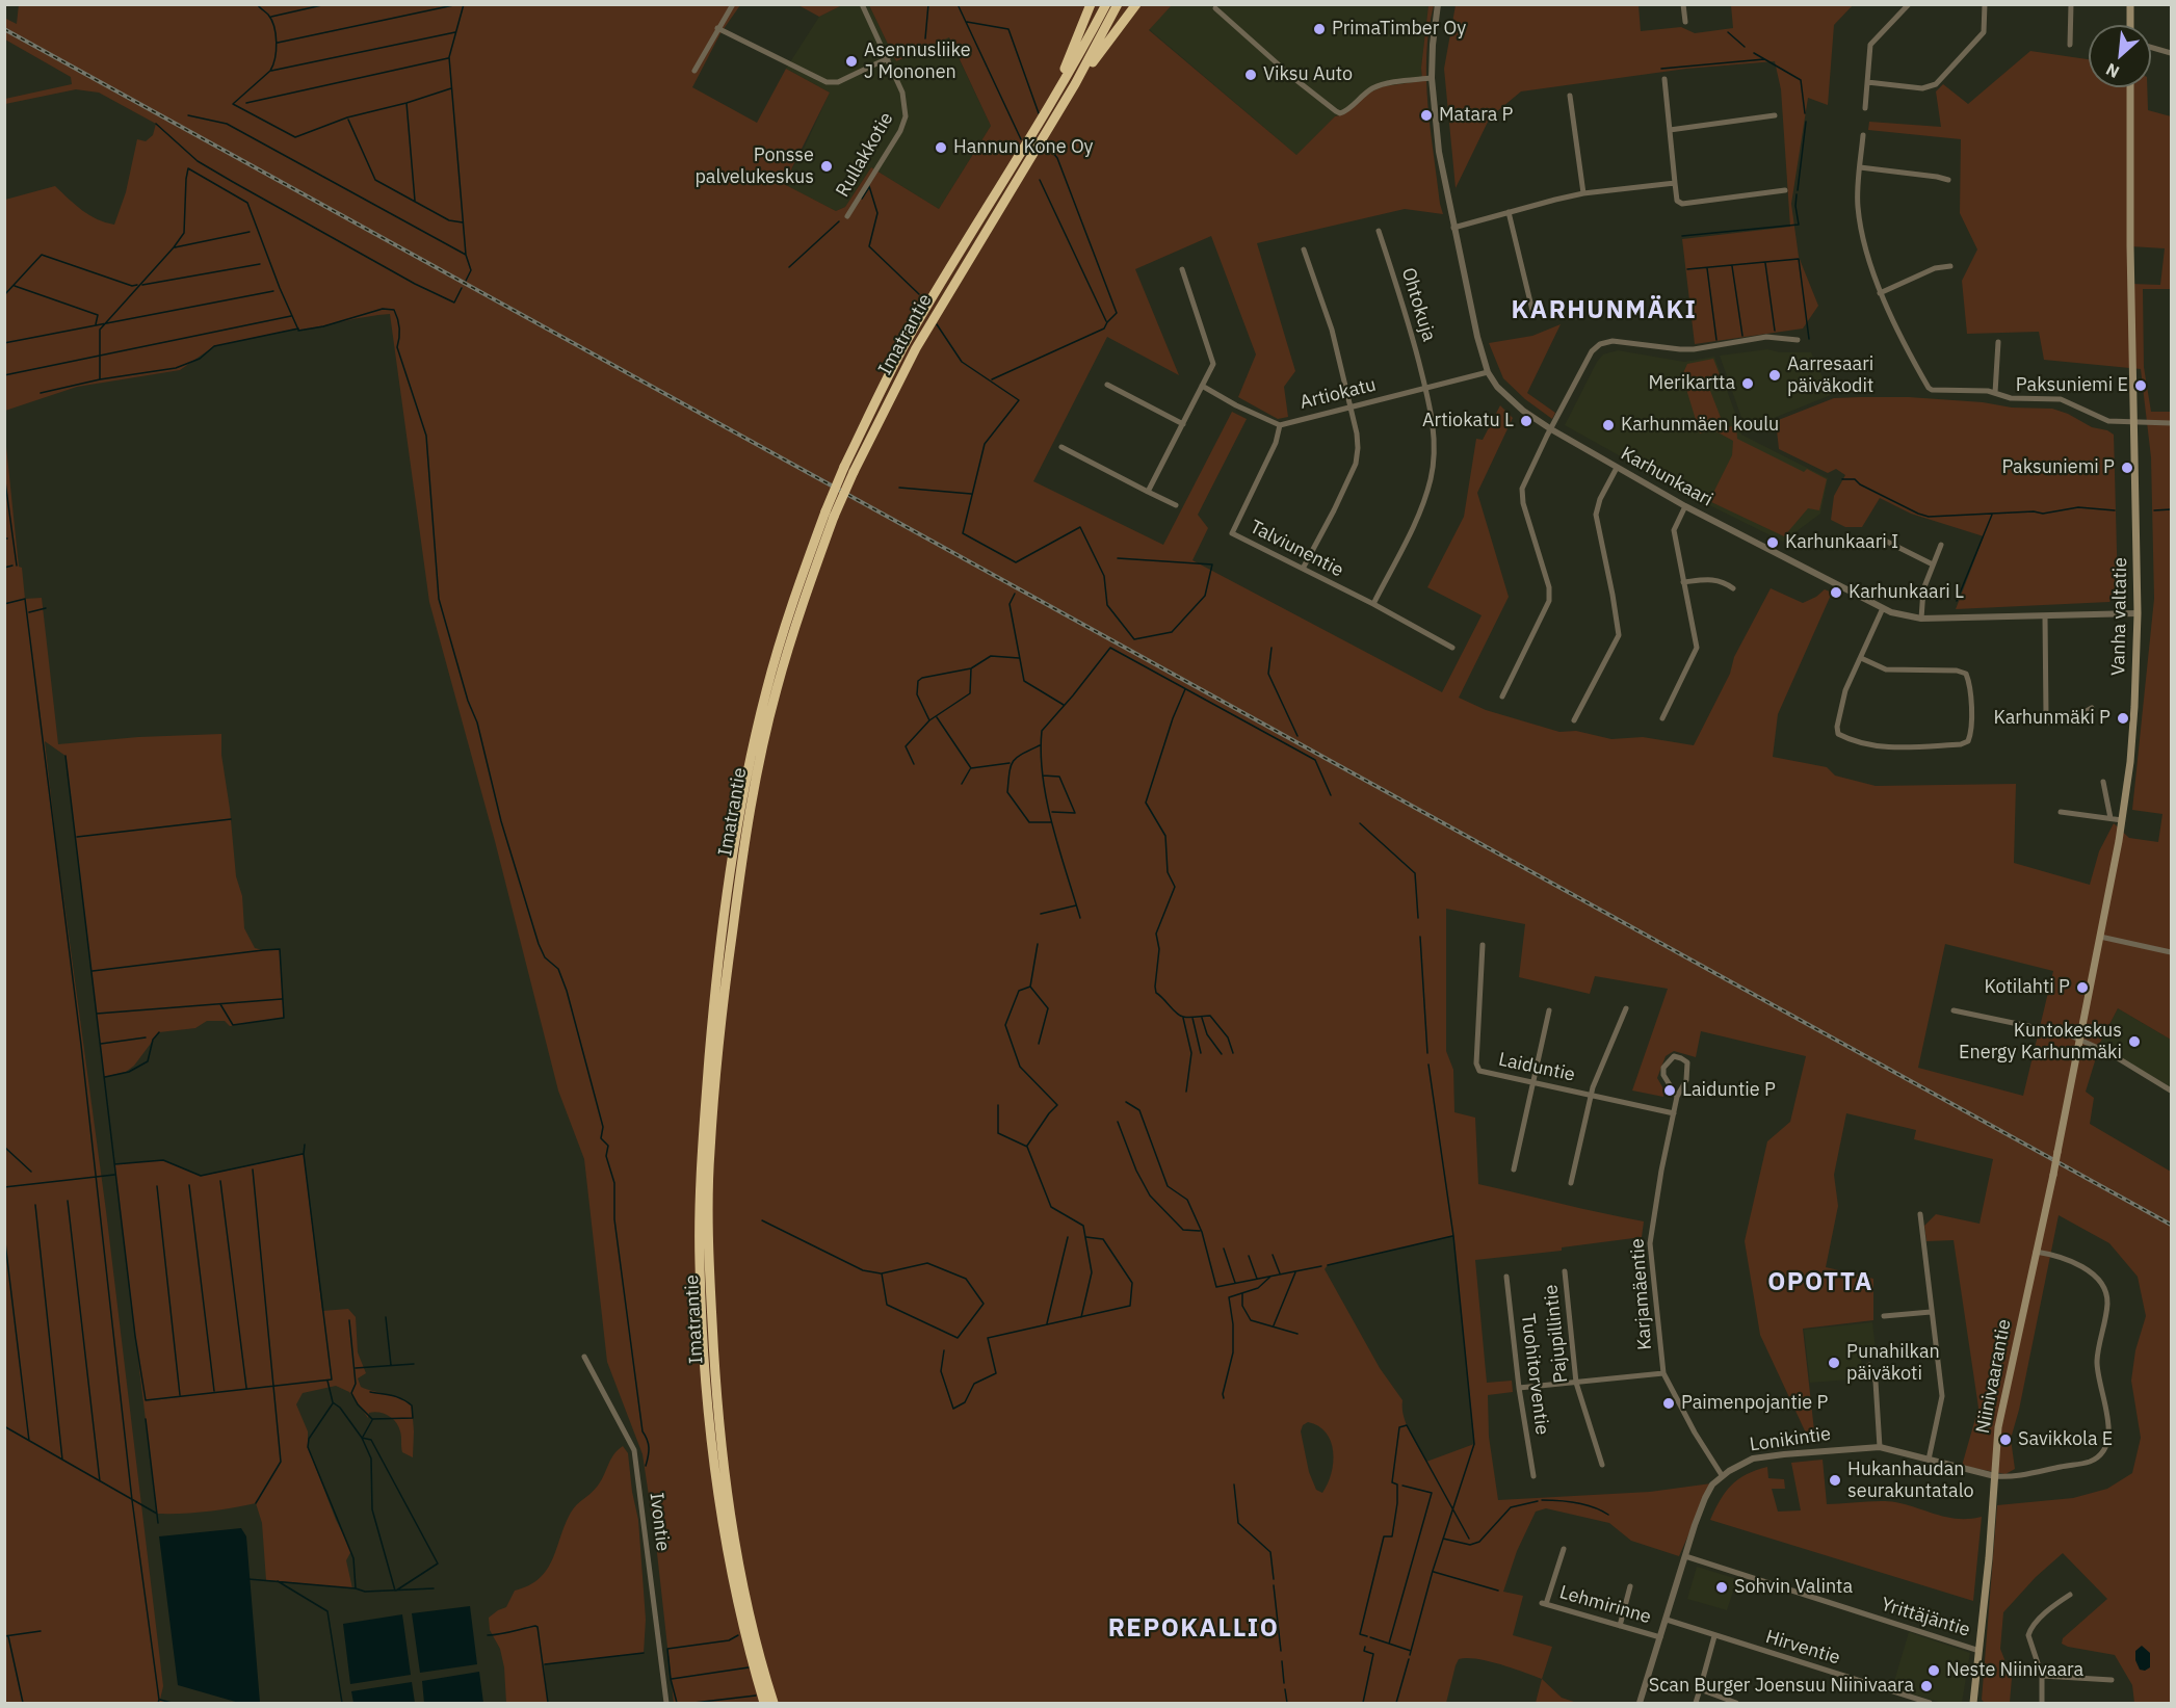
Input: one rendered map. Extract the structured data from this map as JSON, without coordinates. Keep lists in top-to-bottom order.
{
  "streets": {
    "highway": ["Imatrantie"],
    "main road": ["Vanha valtatie", "Niinivaarantie"],
    "street": [
      "Rullakkotie",
      "Ohtokuja",
      "Artiokatu",
      "Karhunkaari",
      "Talviunentie",
      "Laiduntie",
      "Karjamäentie",
      "Pajupillintie",
      "Tuohitorventie",
      "Lonikintie",
      "Ivontie",
      "Lehmirinne",
      "Yrittäjäntie",
      "Hirventie"
    ]
  },
  "crossings": [
    ["Ohtokuja", "Artiokatu"],
    ["Ohtokuja", "Talviunentie"],
    ["Artiokatu", "Karhunkaari"],
    ["Artiokatu", "Talviunentie"],
    ["Karhunkaari", "Vanha valtatie"],
    ["Vanha valtatie", "Niinivaarantie"],
    ["Laiduntie", "Karjamäentie"],
    ["Karjamäentie", "Lonikintie"],
    ["Niinivaarantie", "Lonikintie"],
    ["Niinivaarantie", "Yrittäjäntie"],
    ["Lonikintie", "Lehmirinne"],
    ["Lonikintie", "Yrittäjäntie"],
    ["Lonikintie", "Hirventie"]
  ],
  "districts": ["KARHUNMÄKI", "OPOTTA", "REPOKALLIO"],
  "places": [
    "PrimaTimber Oy",
    "Asennusliike J Mononen",
    "Viksu Auto",
    "Matara P",
    "Hannun Kone Oy",
    "Ponsse palvelukeskus",
    "Aarresaari päiväkodit",
    "Merikartta",
    "Paksuniemi E",
    "Artiokatu L",
    "Karhunmäen koulu",
    "Paksuniemi P",
    "Karhunkaari I",
    "Karhunkaari L",
    "Karhunmäki P",
    "Kotilahti P",
    "Kuntokeskus Energy Karhunmäki",
    "Laiduntie P",
    "Punahilkan päiväkoti",
    "Paimenpojantie P",
    "Savikkola E",
    "Hukanhaudan seurakuntatalo",
    "Sohvin Valinta",
    "Neste Niinivaara",
    "Scan Burger Joensuu Niinivaara"
  ],
  "north": "bottom left"
}
